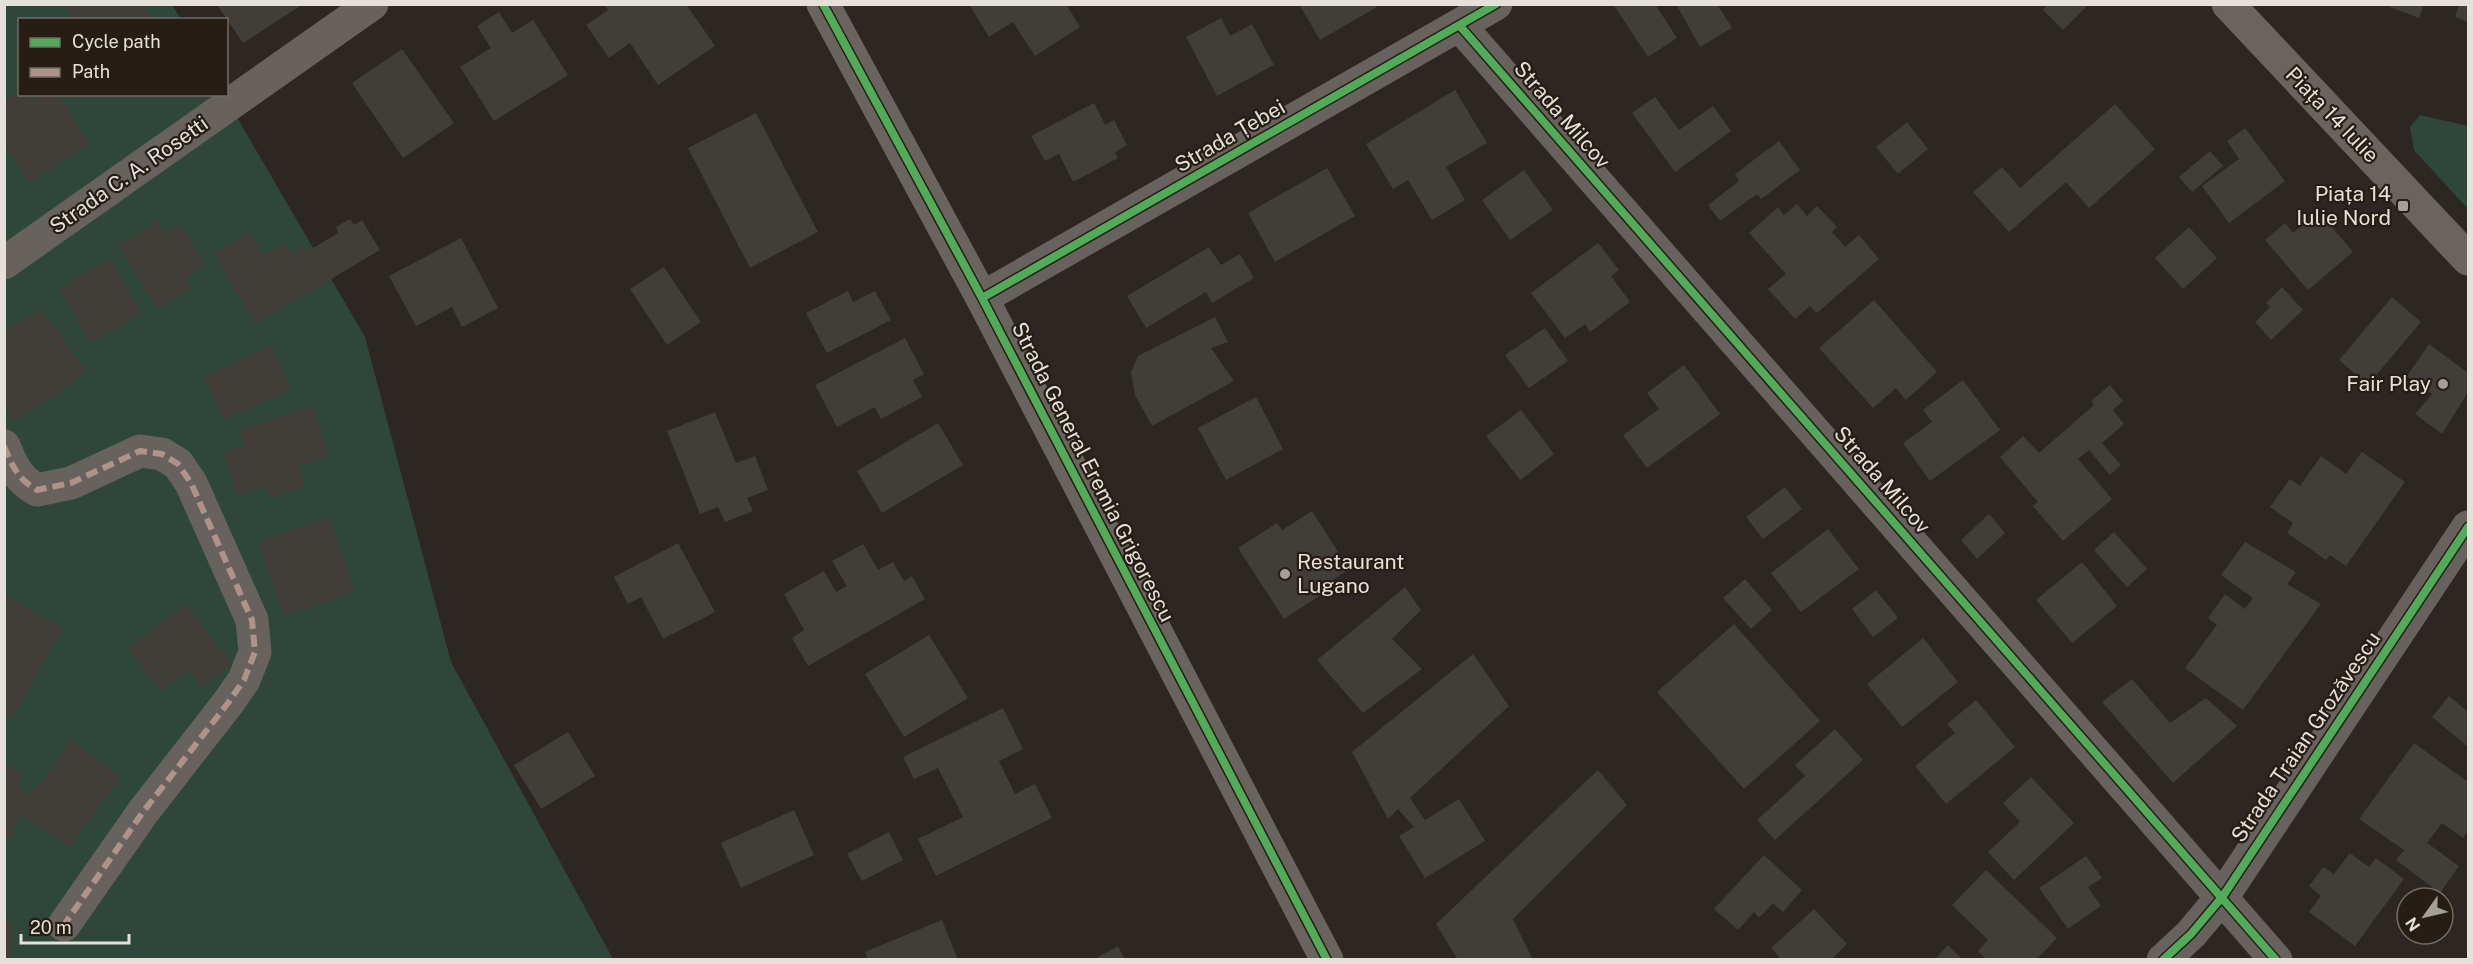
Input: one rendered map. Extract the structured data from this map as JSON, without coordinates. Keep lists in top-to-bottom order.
{
  "streets": {
    "main road": ["Piața 14 Iulie", "Strada General Eremia Grigorescu"],
    "street": [
      "Strada Milcov",
      "Strada Țebei",
      "Strada C. A. Rosetti",
      "Strada Traian Grozăvescu"
    ]
  },
  "crossings": [
    ["Strada Milcov", "Strada Țebei"],
    ["Strada Milcov", "Strada Traian Grozăvescu"],
    ["Strada Țebei", "Strada General Eremia Grigorescu"]
  ],
  "places": {
    "transit": ["Piața 14 Iulie Nord"],
    "other": ["Fair Play", "Restaurant Lugano"]
  },
  "legend": ["Cycle path", "Path"],
  "scale_bar": "20 m",
  "north": "bottom left"
}
